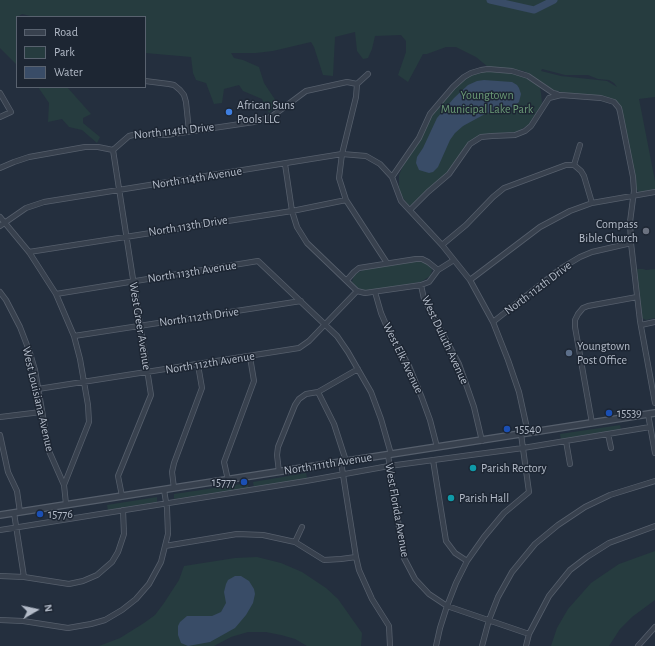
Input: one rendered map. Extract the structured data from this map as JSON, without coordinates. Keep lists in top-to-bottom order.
{
  "streets": {
    "street": [
      "North 114th Drive",
      "North 114th Avenue",
      "North 113th Drive",
      "North 113th Avenue",
      "North 112th Drive",
      "West Greer Avenue",
      "West Duluth Avenue",
      "West Elk Avenue",
      "North 112th Avenue",
      "West Louisiana Avenue",
      "North 111th Avenue",
      "West Florida Avenue"
    ]
  },
  "crossings": [
    ["North 114th Drive", "West Greer Avenue"],
    ["North 114th Avenue", "West Greer Avenue"],
    ["North 113th Drive", "West Greer Avenue"],
    ["North 113th Avenue", "West Greer Avenue"],
    ["North 113th Avenue", "West Florida Avenue"],
    ["North 112th Drive", "West Greer Avenue"],
    ["North 112th Drive", "West Florida Avenue"],
    ["West Greer Avenue", "North 112th Avenue"],
    ["West Greer Avenue", "North 111th Avenue"],
    ["West Duluth Avenue", "North 111th Avenue"],
    ["West Elk Avenue", "North 111th Avenue"],
    ["North 112th Avenue", "West Louisiana Avenue"],
    ["North 112th Avenue", "West Florida Avenue"],
    ["North 111th Avenue", "West Florida Avenue"]
  ],
  "parks": ["Youngtown Municipal Lake Park"],
  "places": [
    "African Suns Pools LLC",
    "Compass Bible Church",
    "Youngtown Post Office",
    "15539",
    "15540",
    "Parish Rectory",
    "15777",
    "Parish Hall",
    "15776"
  ],
  "legend": ["Road", "Park", "Water"],
  "north": "right"
}
